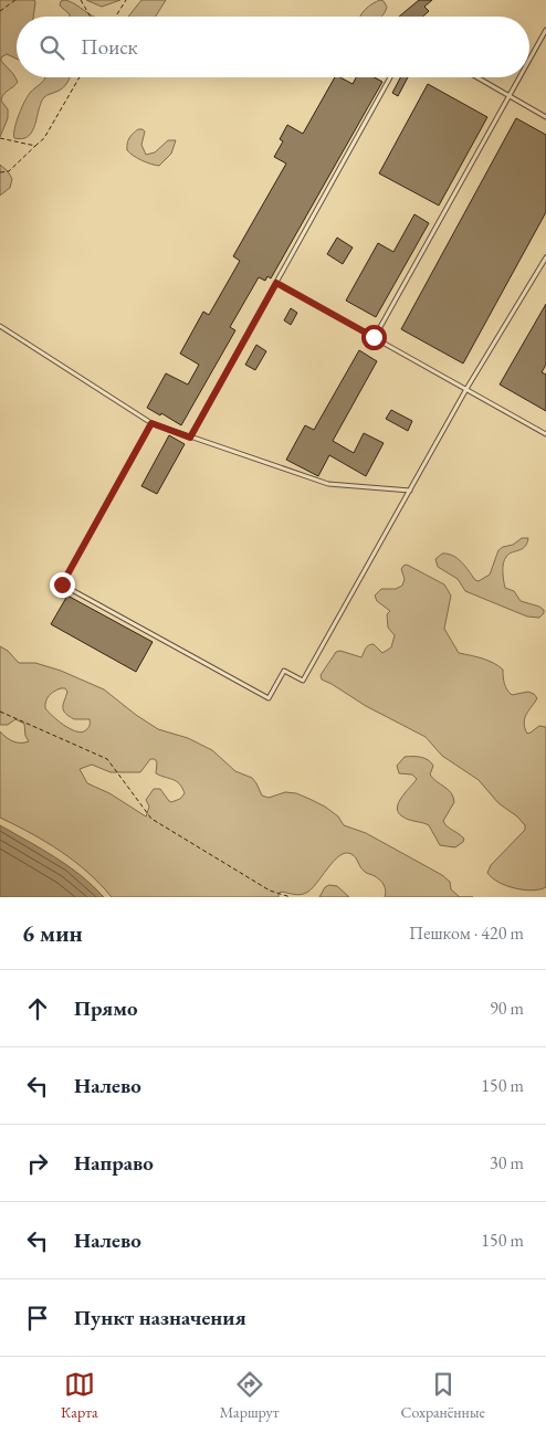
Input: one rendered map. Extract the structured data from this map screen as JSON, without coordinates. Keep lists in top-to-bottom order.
{
  "page": {
    "search": "Поиск",
    "heading": ["6 мин", "Пешком · 420 m"],
    "list": [
      ["Прямо", "90 m"],
      ["Налево", "150 m"],
      ["Направо", "30 m"],
      ["Налево", "150 m"],
      "Пункт назначения"
    ],
    "nav": ["Карта", "Маршрут", "Сохранённые"]
  }
}
